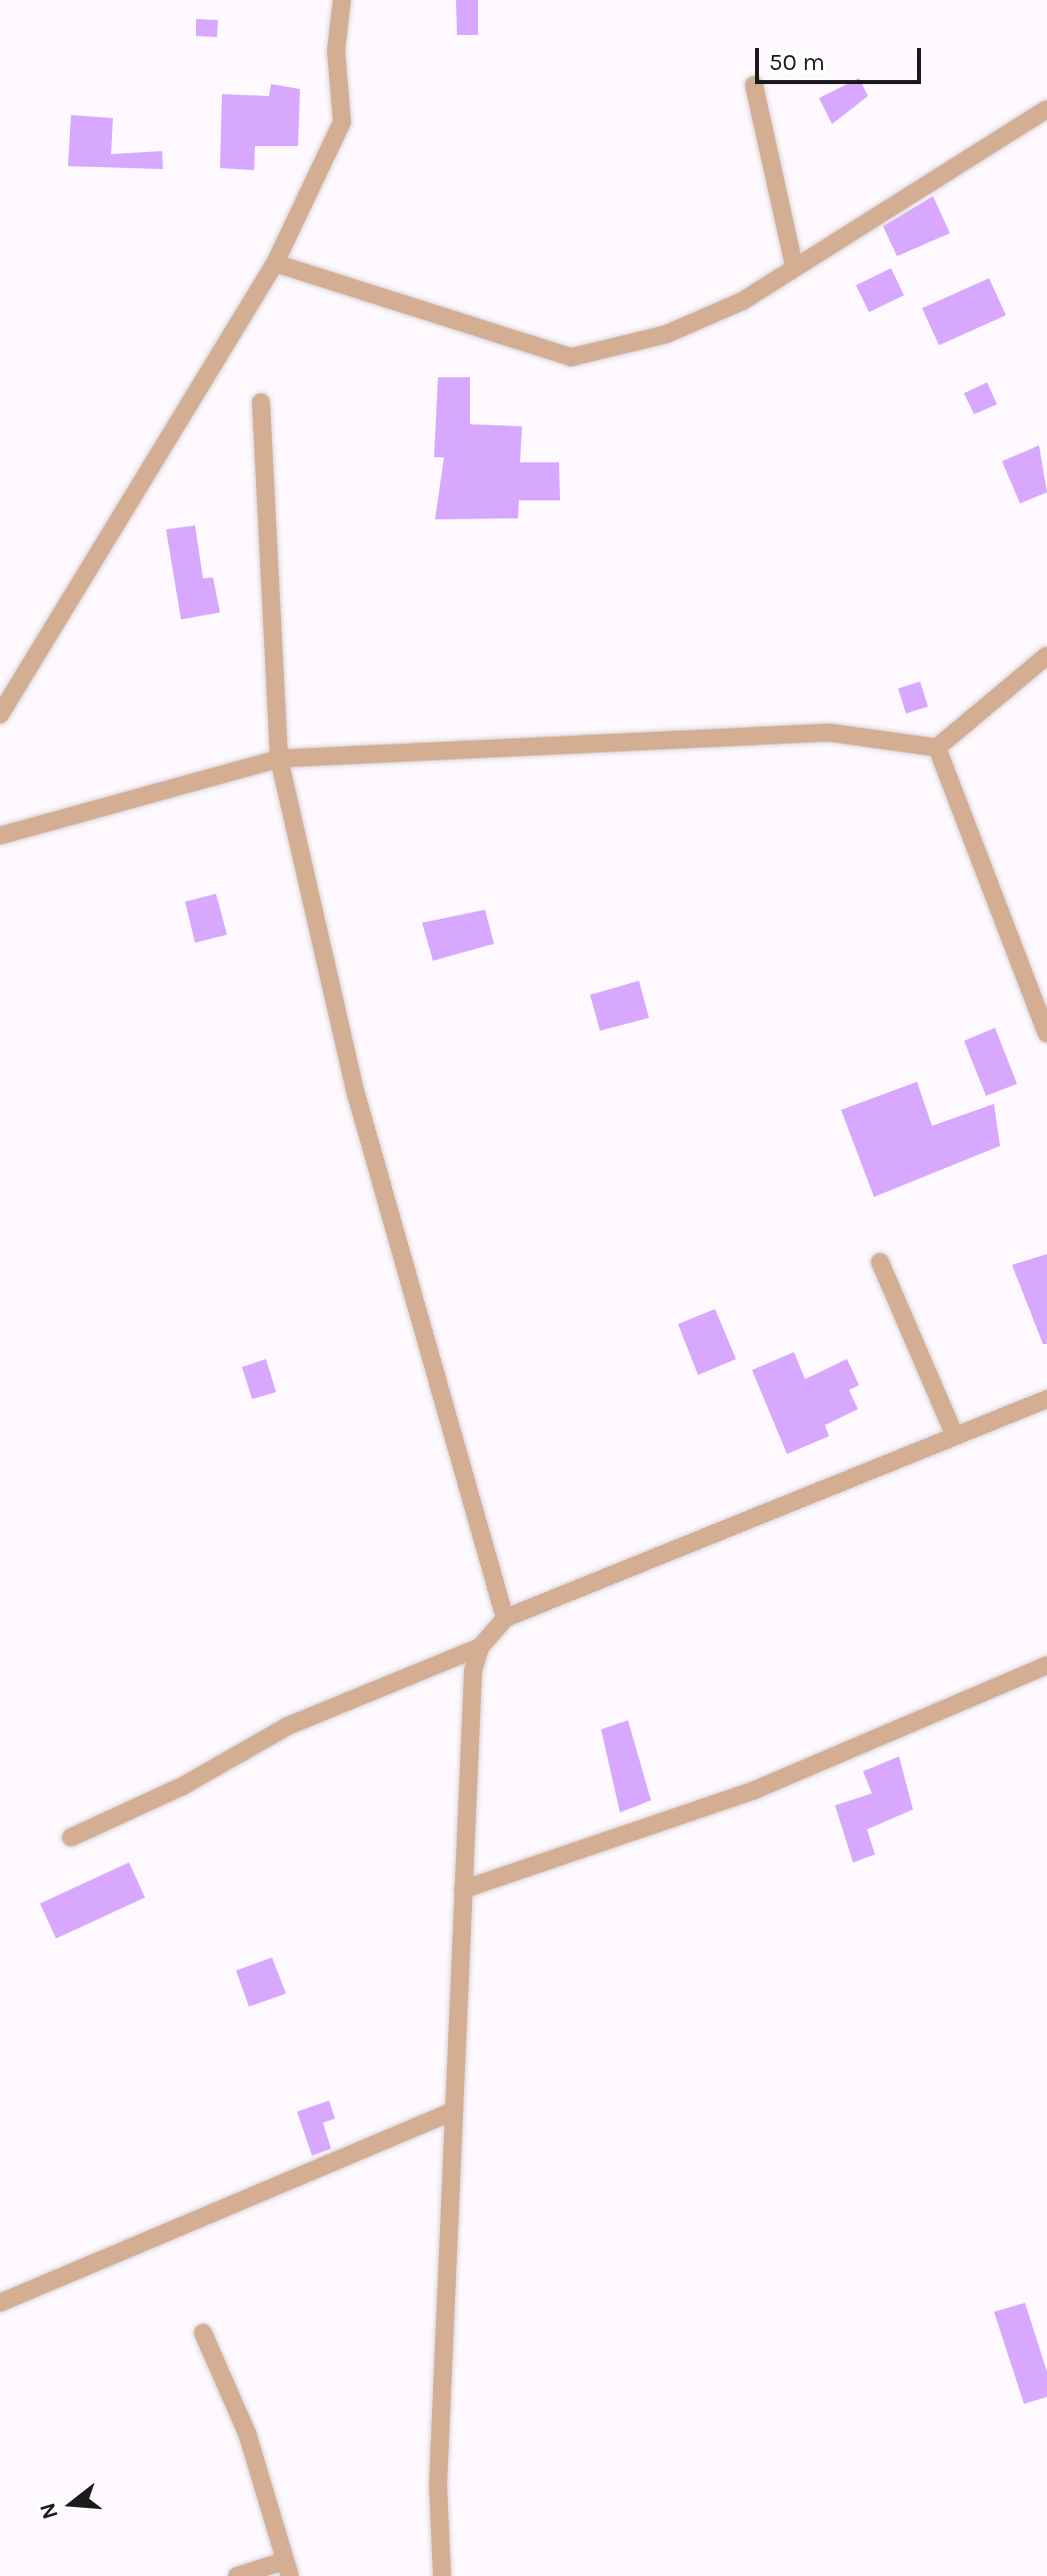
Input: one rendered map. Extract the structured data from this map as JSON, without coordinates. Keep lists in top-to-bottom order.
{
  "scale_bar": "50 m",
  "north": "left"
}
